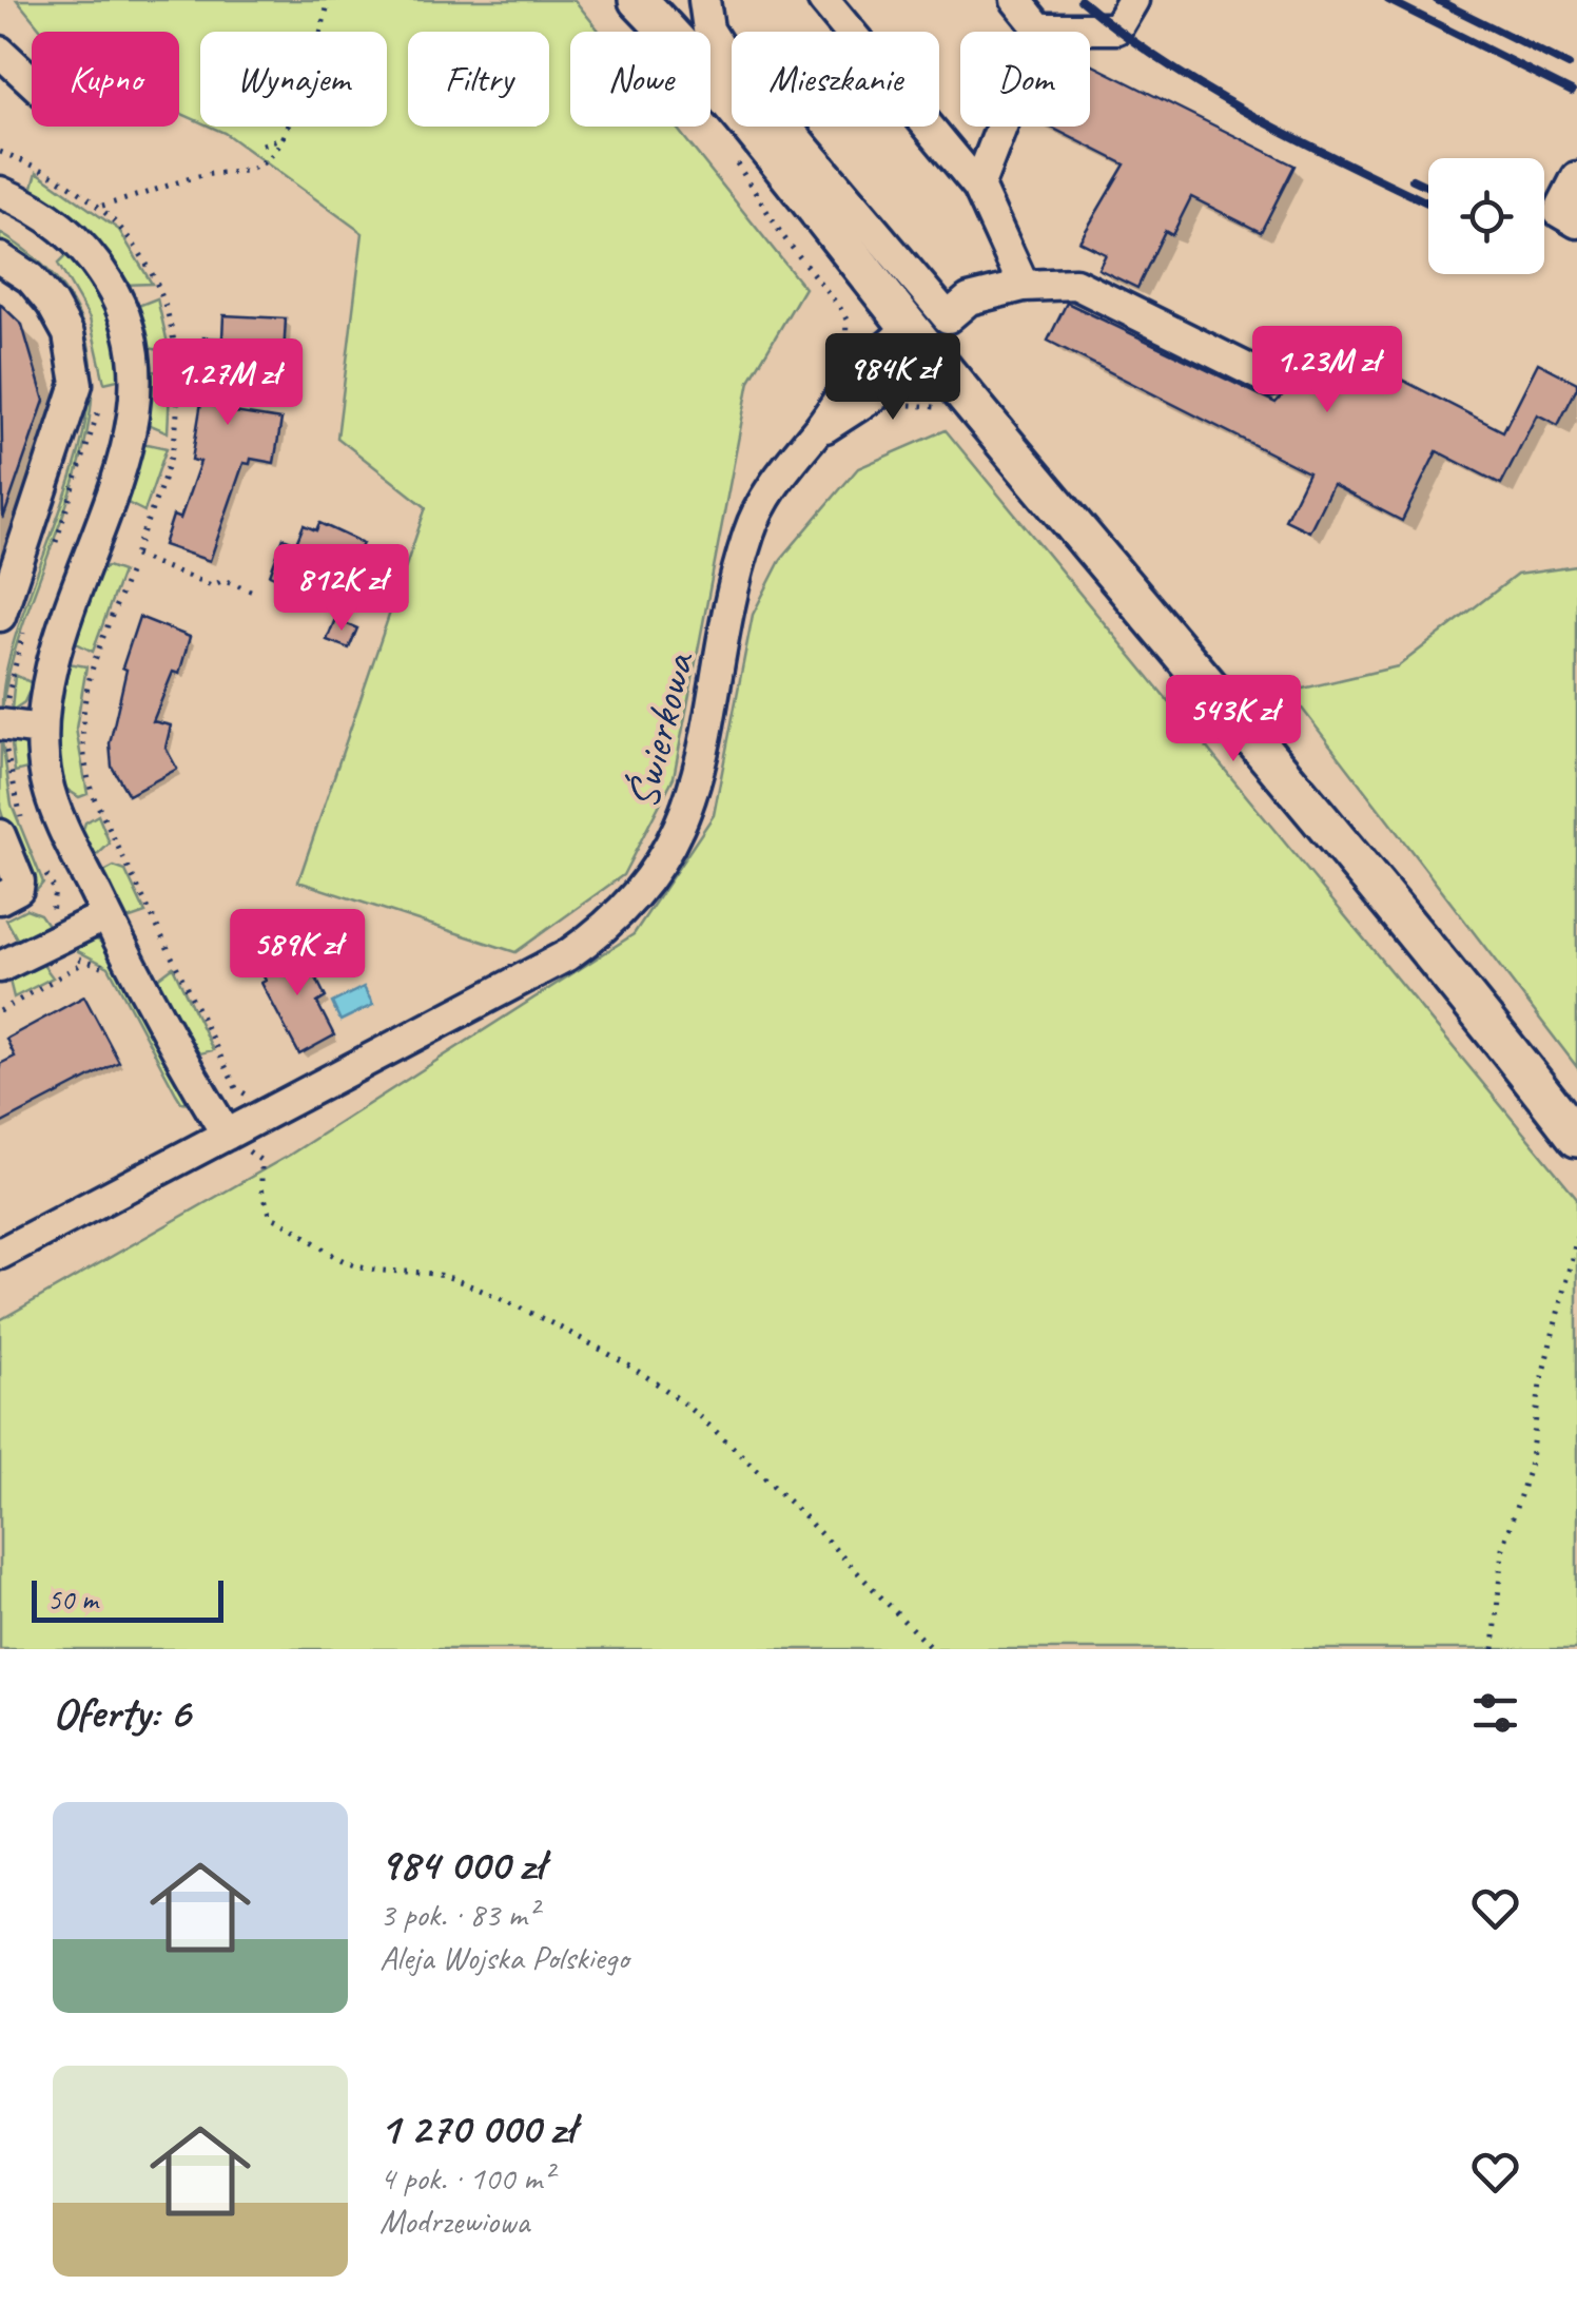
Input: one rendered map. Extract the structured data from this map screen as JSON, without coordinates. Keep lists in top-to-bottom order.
{
  "streets": {
    "street": ["Świerkowa"]
  },
  "scale_bar": "50 m",
  "page": {
    "chip": [
      "Kupno",
      "Wynajem",
      "Filtry",
      "Nowe",
      "Mieszkanie",
      "Dom"
    ],
    "price": [
      "1.23M zł",
      "984K zł",
      "1.27M zł",
      "812K zł",
      "543K zł",
      "589K zł"
    ],
    "scale": "50 m",
    "heading": "Oferty: 6",
    "list": [
      {
        "name": "984 000 zł",
        "note": "3 pok. · 83 m² · Aleja Wojska Polskiego"
      },
      {
        "name": "1 270 000 zł",
        "note": "4 pok. · 100 m² · Modrzewiowa"
      }
    ]
  }
}
